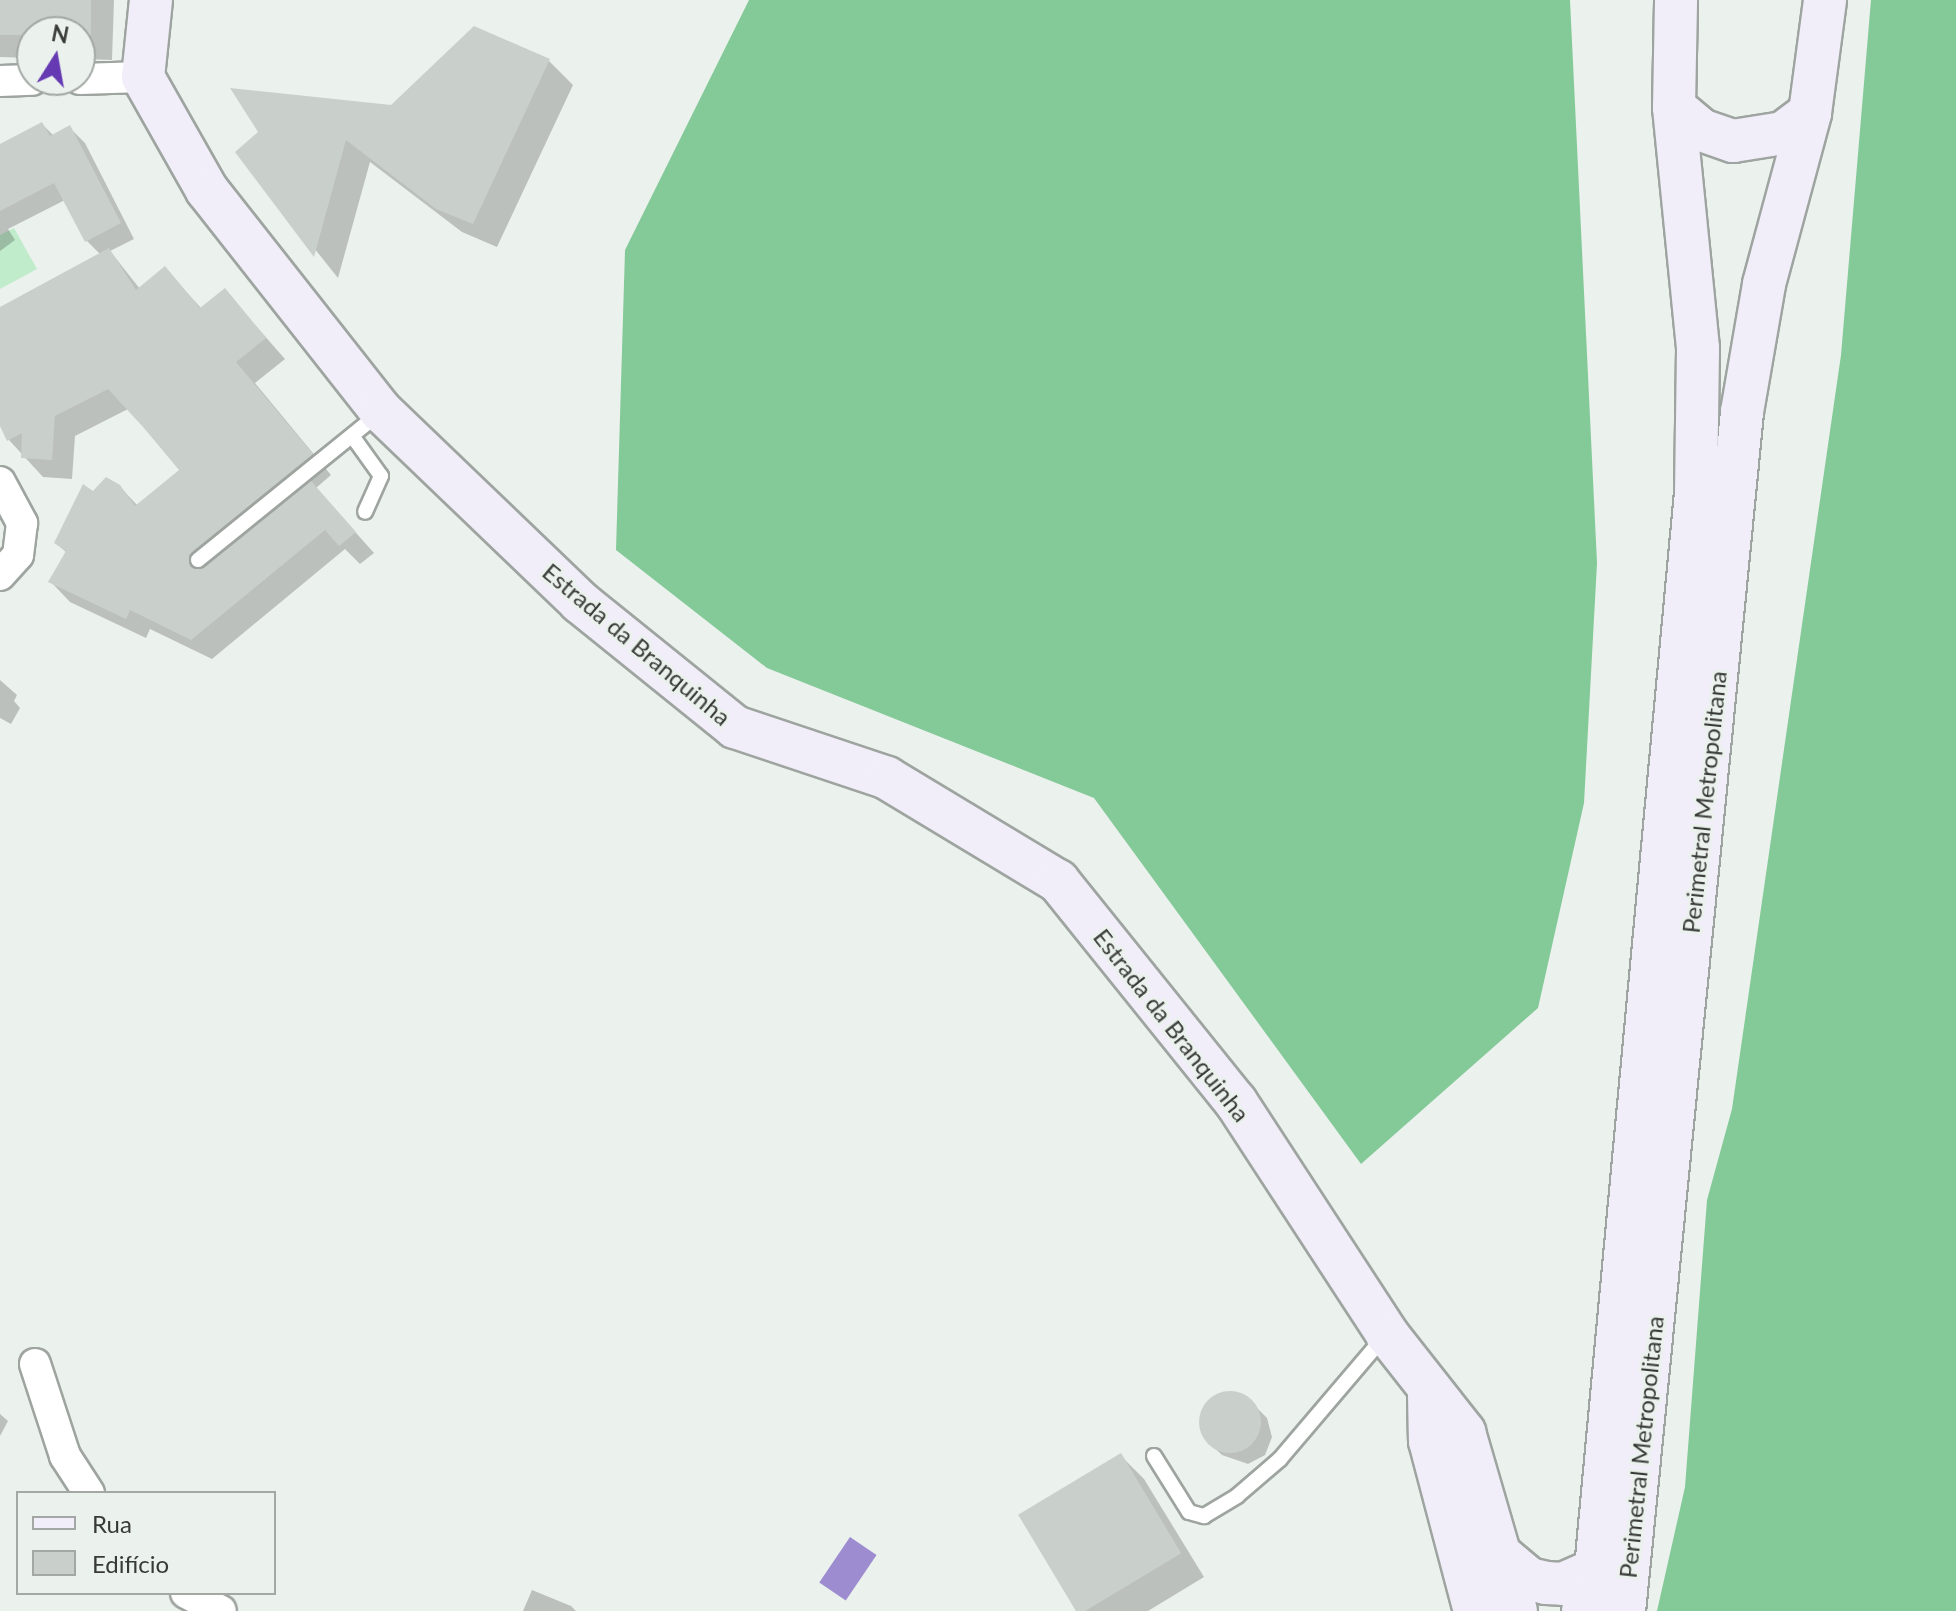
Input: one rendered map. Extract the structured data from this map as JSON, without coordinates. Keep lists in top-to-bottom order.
{
  "streets": {
    "main road": ["Estrada da Branquinha", "Perimetral Metropolitana"]
  },
  "legend": ["Rua", "Edifício"],
  "north": "top"
}
